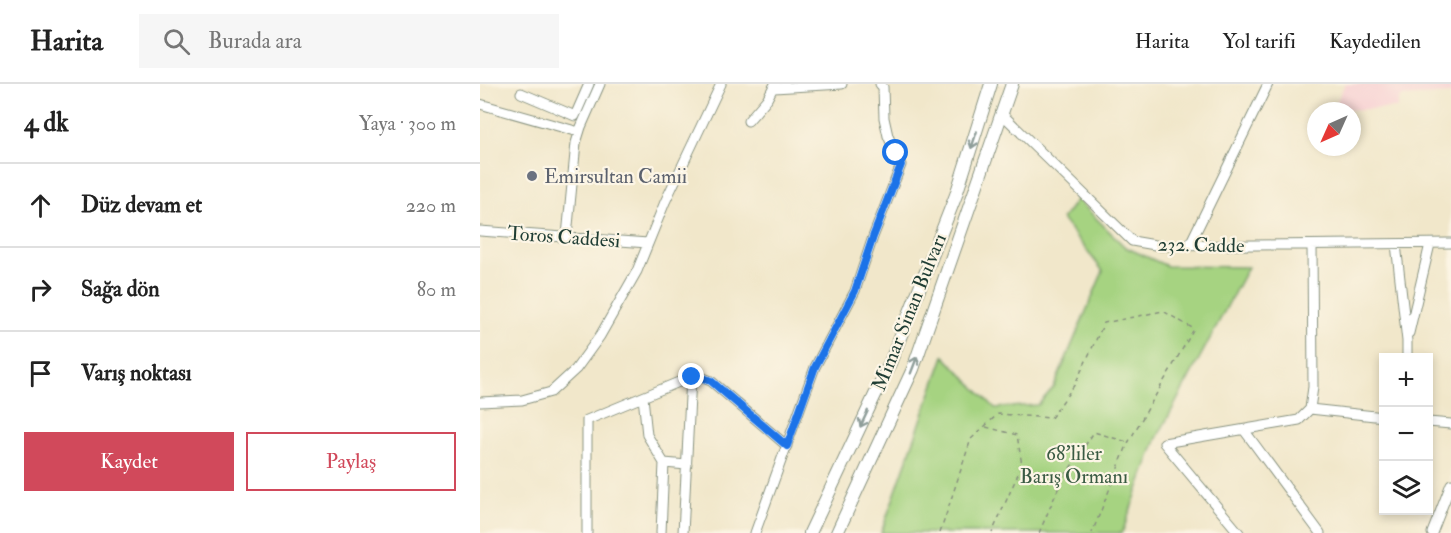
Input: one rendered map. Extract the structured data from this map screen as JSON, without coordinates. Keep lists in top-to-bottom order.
{
  "streets": {
    "main road": ["Mimar Sinan Bulvarı"],
    "street": ["Toros Caddesi", "232. Cadde"]
  },
  "crossings": [
    ["232. Cadde", "Mimar Sinan Bulvarı"]
  ],
  "parks": ["68'liler Barış Ormanı"],
  "places": ["Emirsultan Camii"],
  "north": "bottom left",
  "page": {
    "header": "Harita",
    "search": "Burada ara",
    "nav": ["Harita", "Yol tarifi", "Kaydedilen"],
    "heading": ["4 dk", "Yaya · 300 m"],
    "list": [
      ["Düz devam et", "220 m"],
      ["Sağa dön", "80 m"],
      "Varış noktası"
    ],
    "map_buttons": ["+", "−"],
    "buttons": ["Kaydet", "Paylaş"]
  }
}
